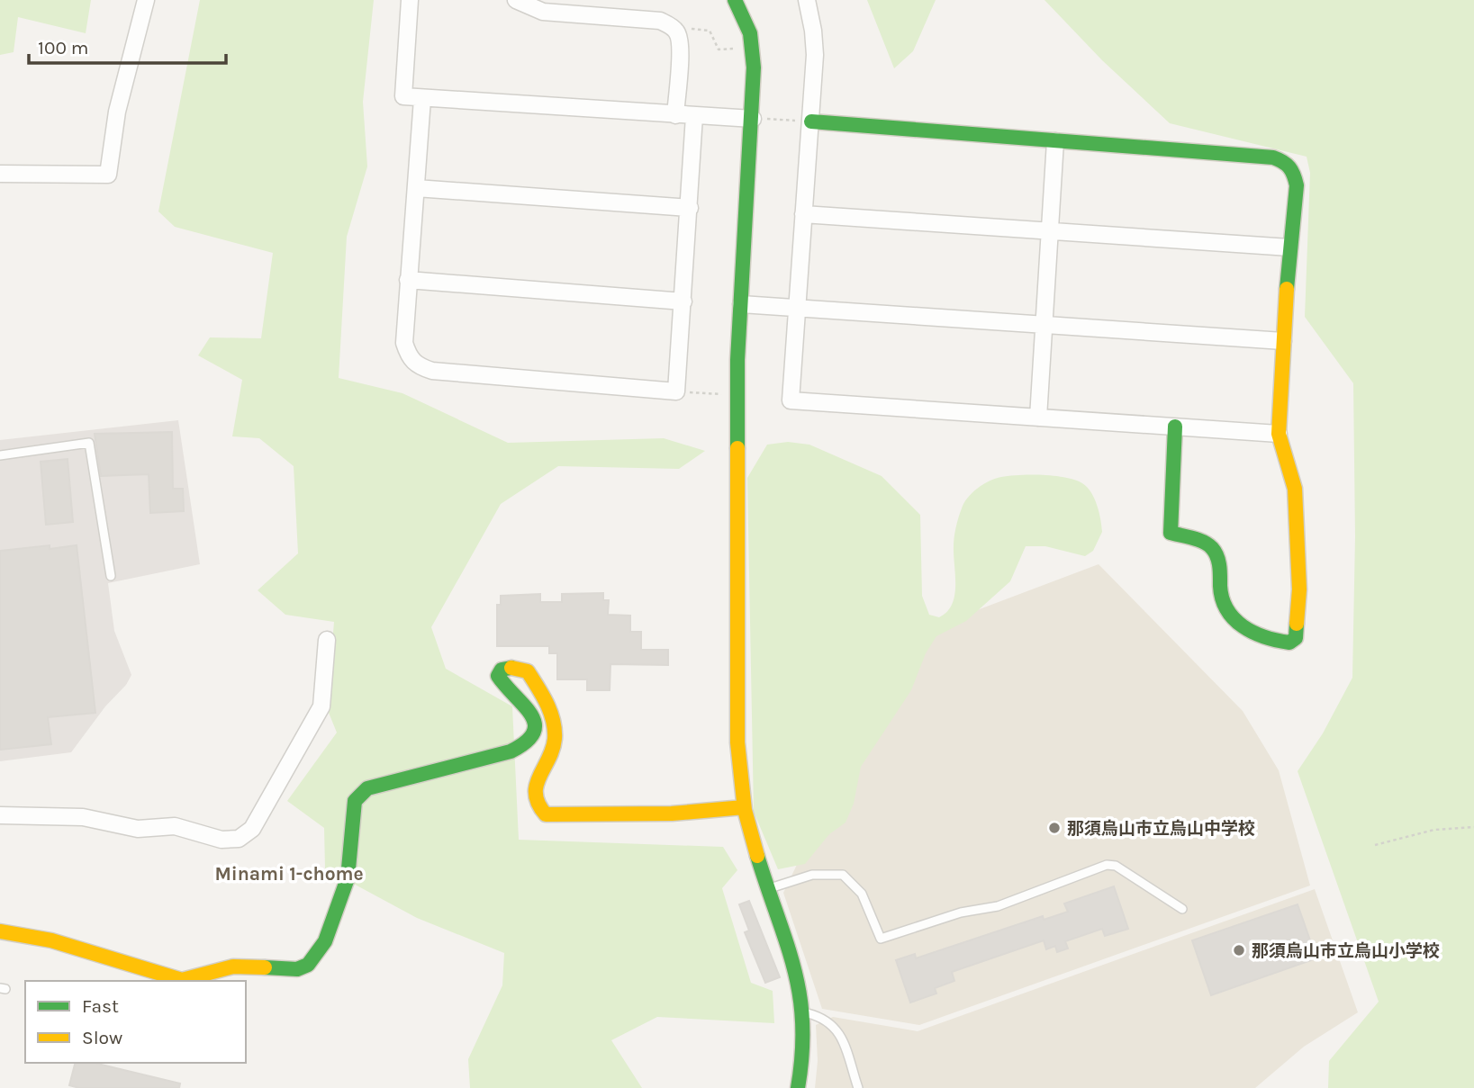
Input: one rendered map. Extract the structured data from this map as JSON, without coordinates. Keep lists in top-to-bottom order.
{
  "districts": ["Minami 1-chome"],
  "places": ["那須烏山市立烏山中学校", "那須烏山市立烏山小学校"],
  "legend": ["Fast", "Slow"],
  "scale_bar": "100 m"
}
